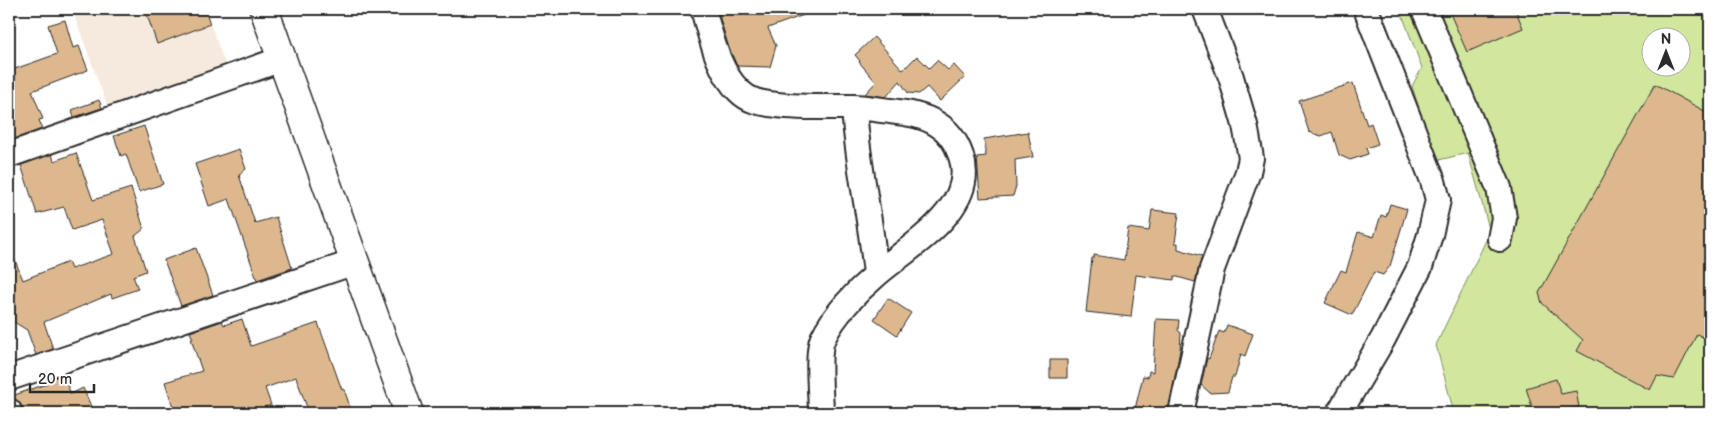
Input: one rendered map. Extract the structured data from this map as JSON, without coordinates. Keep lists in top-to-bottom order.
{
  "scale_bar": "20 m",
  "north": "top"
}
